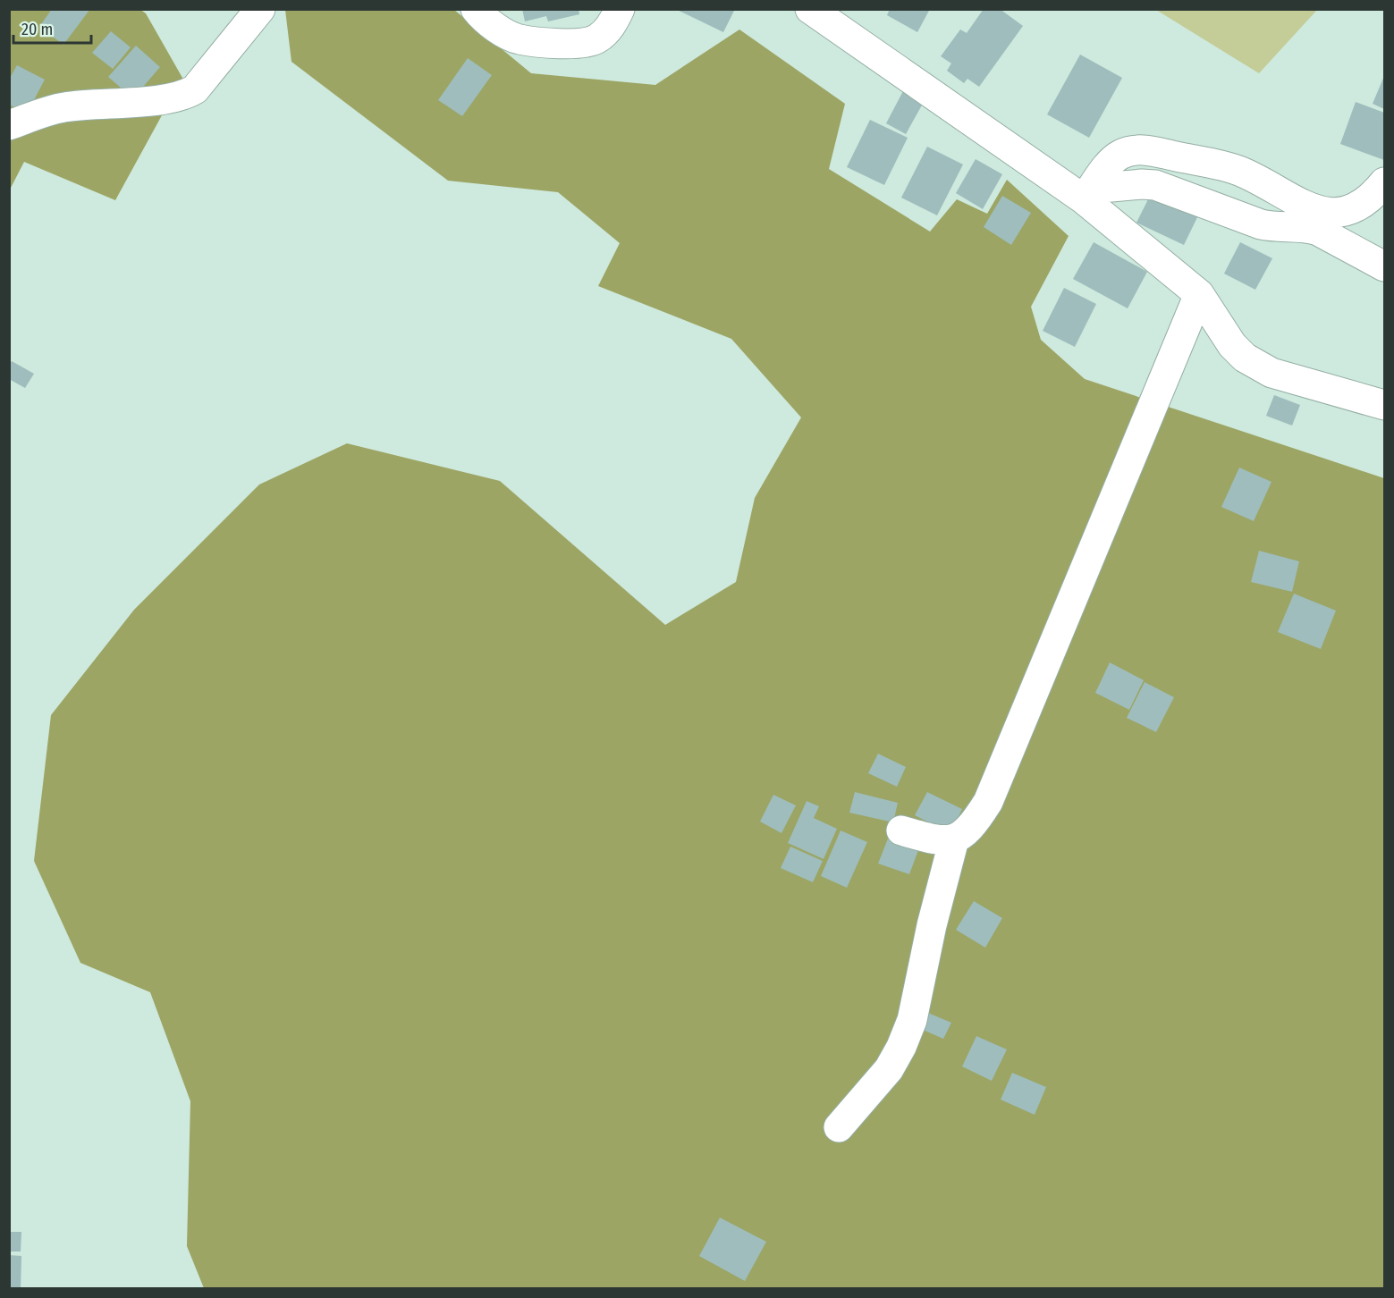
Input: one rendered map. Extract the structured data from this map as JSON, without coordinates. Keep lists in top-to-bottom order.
{
  "scale_bar": "20 m"
}
